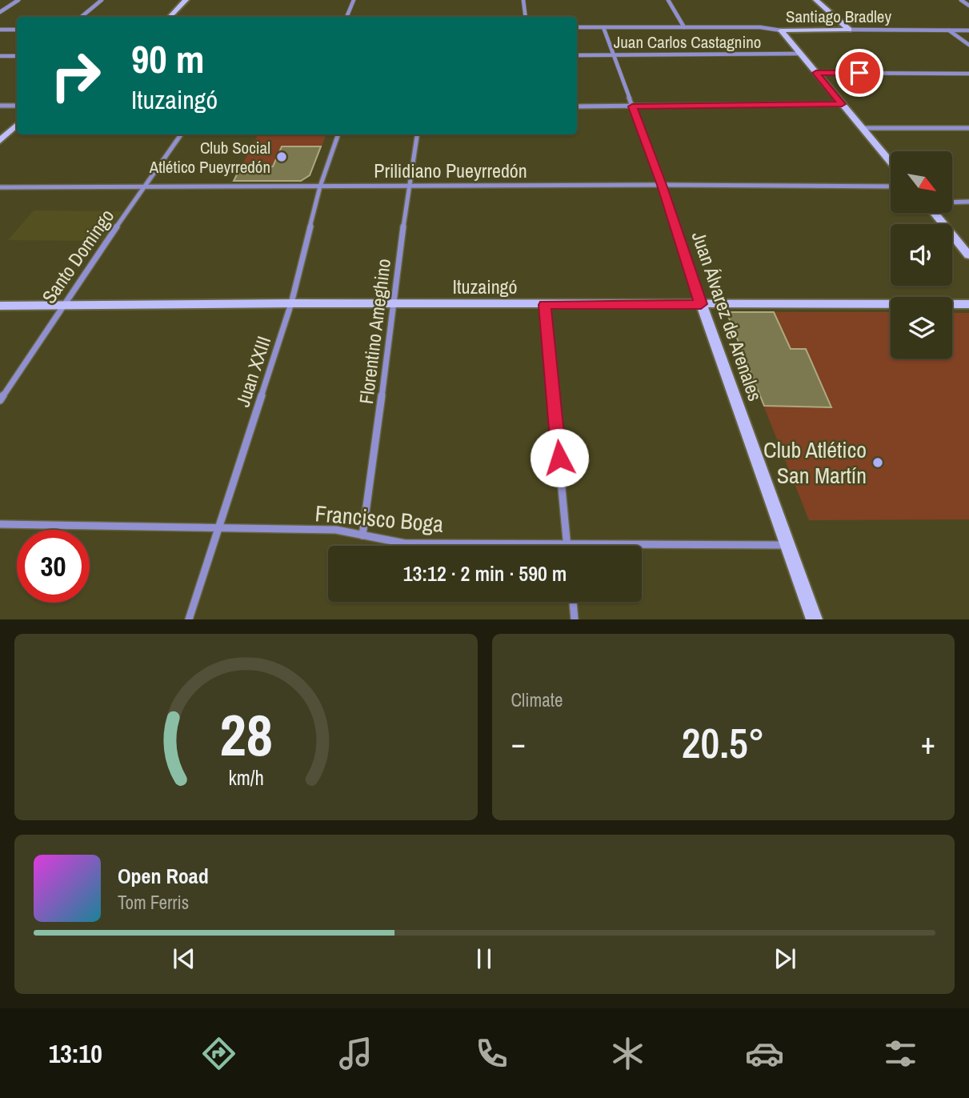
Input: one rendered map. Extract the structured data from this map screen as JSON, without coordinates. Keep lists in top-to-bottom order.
{
  "streets": {
    "street": [
      "Santiago Bradley",
      "Juan Carlos Castagnino",
      "Prilidiano Pueyrredón",
      "Santo Domingo",
      "Ituzaingó",
      "Juan Álvarez de Arenales",
      "Florentino Ameghino",
      "Juan XXIII",
      "Francisco Boga"
    ]
  },
  "crossings": [
    ["Santiago Bradley", "Juan Álvarez de Arenales"],
    ["Juan Carlos Castagnino", "Juan Álvarez de Arenales"],
    ["Prilidiano Pueyrredón", "Santo Domingo"],
    ["Prilidiano Pueyrredón", "Juan Álvarez de Arenales"],
    ["Prilidiano Pueyrredón", "Florentino Ameghino"],
    ["Prilidiano Pueyrredón", "Juan XXIII"],
    ["Santo Domingo", "Ituzaingó"],
    ["Ituzaingó", "Juan Álvarez de Arenales"],
    ["Ituzaingó", "Florentino Ameghino"],
    ["Ituzaingó", "Juan XXIII"],
    ["Juan Álvarez de Arenales", "Francisco Boga"],
    ["Florentino Ameghino", "Francisco Boga"],
    ["Juan XXIII", "Francisco Boga"]
  ],
  "places": ["Club Social Atlético Pueyrredón", "Club Atlético San Martín"],
  "north": "bottom right",
  "page": {
    "turn": ["90 m", "Ituzaingó"],
    "limit": "30",
    "trip": "13:12 · 2 min · 590 m",
    "tile": "Climate",
    "heat": ["−", "20.5°", "+"],
    "song": ["Open Road", "Tom Ferris"],
    "tabs": "13:10",
    "gauge": ["28", "km/h"]
  }
}
